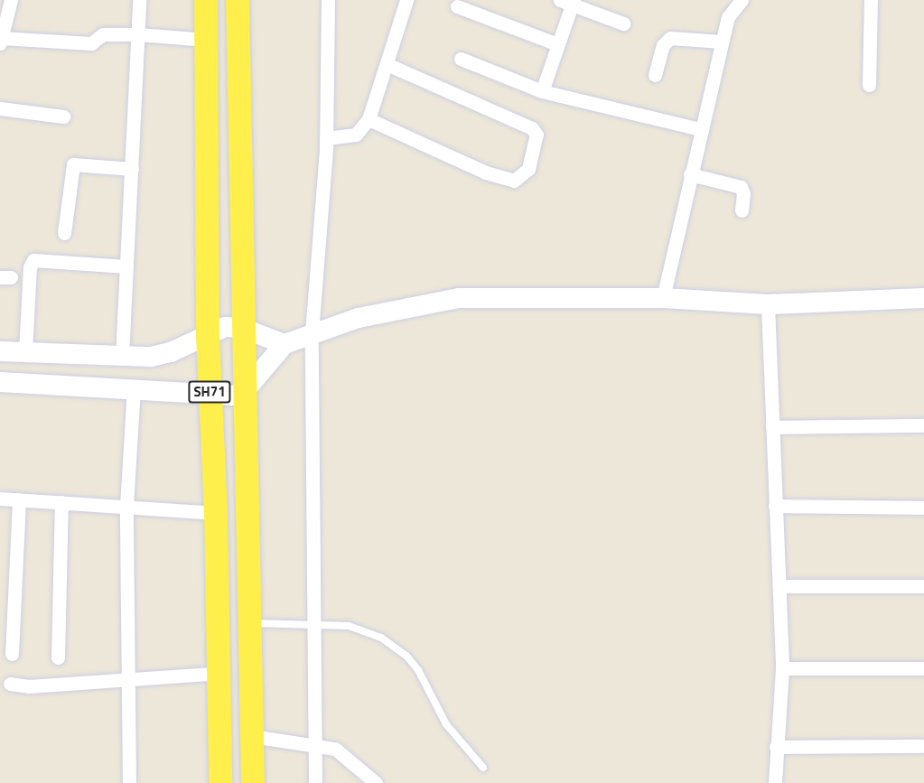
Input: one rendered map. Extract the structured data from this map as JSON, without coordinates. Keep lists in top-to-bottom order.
{
  "streets": {
    "main road": ["SH71"]
  }
}
